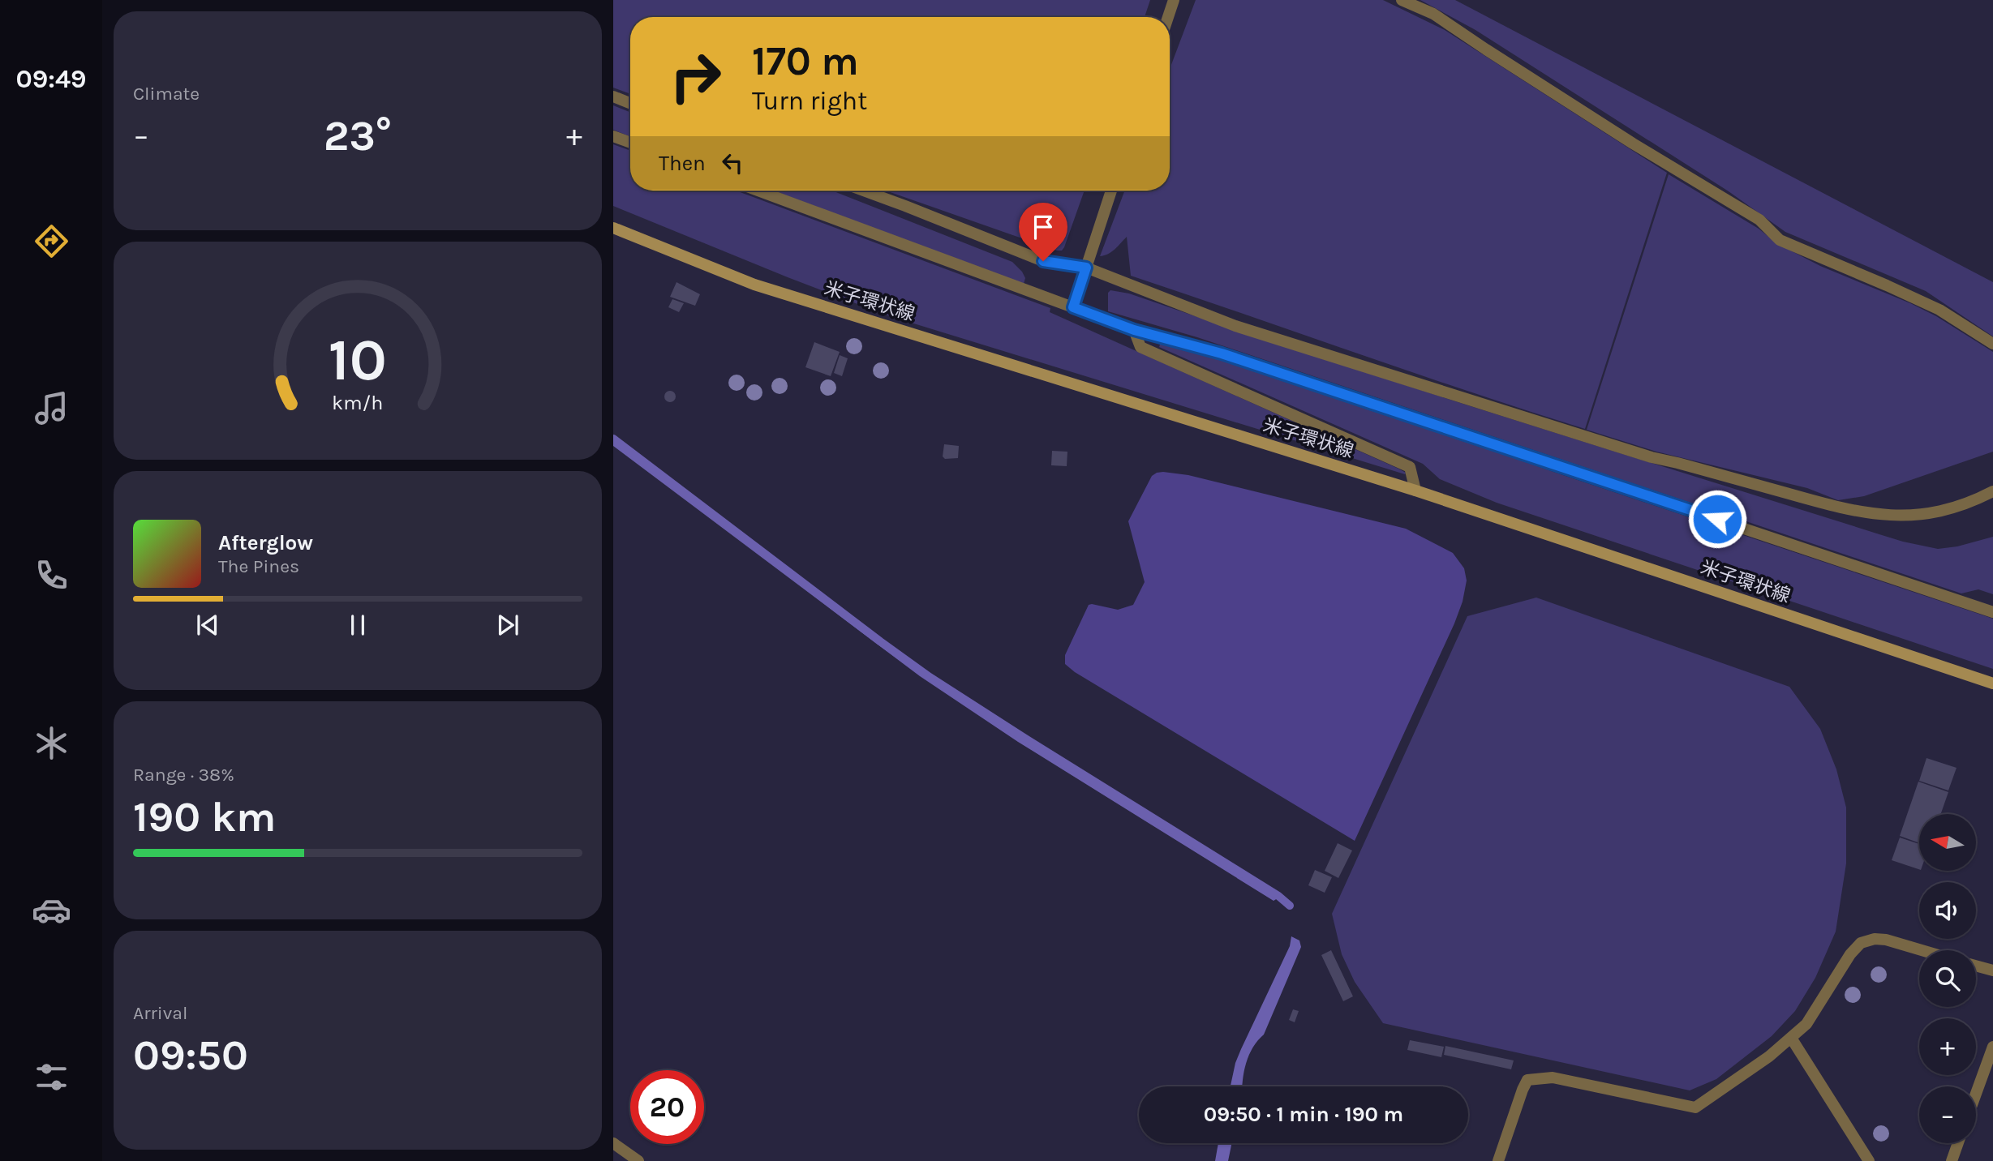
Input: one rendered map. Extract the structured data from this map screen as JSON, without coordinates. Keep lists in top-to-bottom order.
{
  "streets": {
    "main road": ["米子環状線"]
  },
  "north": "left",
  "page": {
    "tabs": "09:49",
    "tile": [
      "Climate",
      ["Range · 38%", "190 km"],
      ["Arrival", "09:50"]
    ],
    "turn": ["170 m", "Turn right"],
    "heat": ["−", "23°", "+"],
    "then": "Then",
    "song": ["Afterglow", "The Pines"],
    "map_buttons": ["+", "−"],
    "limit": "20",
    "trip": "09:50 · 1 min · 190 m",
    "gauge": ["10", "km/h"]
  }
}
